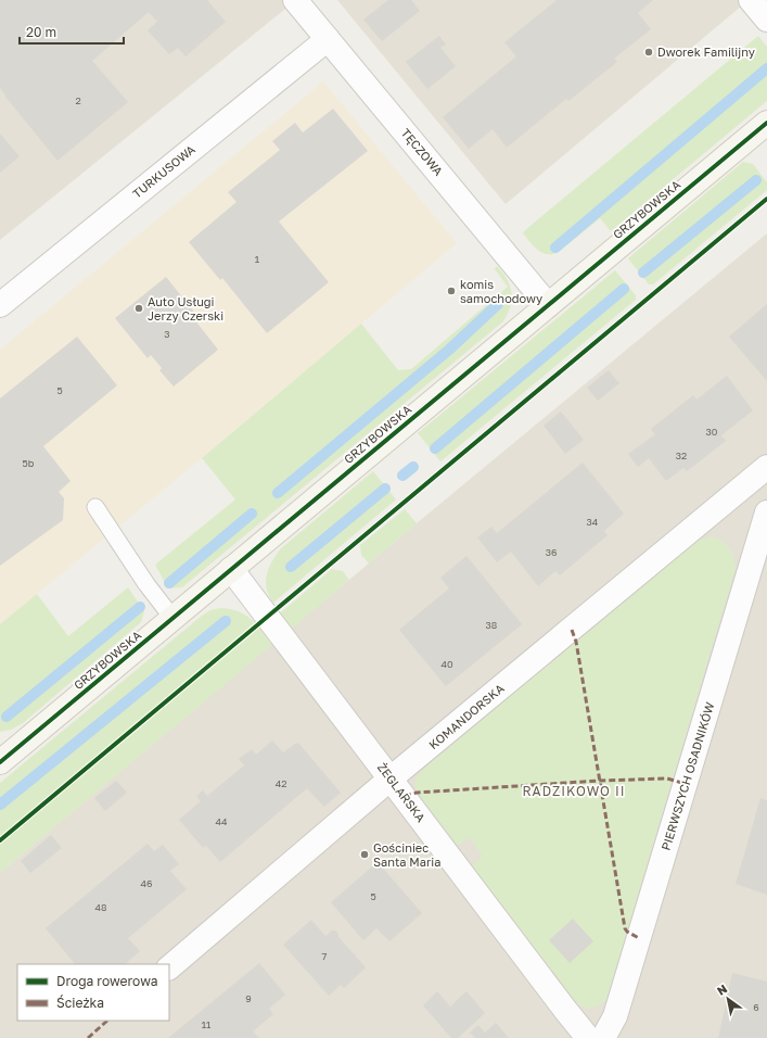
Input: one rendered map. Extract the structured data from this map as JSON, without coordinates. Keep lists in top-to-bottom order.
{
  "streets": {
    "street": [
      "TĘCZOWA",
      "TURKUSOWA",
      "GRZYBOWSKA",
      "KOMANDORSKA",
      "PIERWSZYCH OSADNIKÓW",
      "ŻEGLARSKA"
    ]
  },
  "crossings": [
    ["TĘCZOWA", "TURKUSOWA"],
    ["TĘCZOWA", "GRZYBOWSKA"],
    ["GRZYBOWSKA", "ŻEGLARSKA"],
    ["KOMANDORSKA", "ŻEGLARSKA"]
  ],
  "districts": ["RADZIKOWO II"],
  "places": [
    "Dworek Familijny",
    "komis samochodowy",
    "Auto Usługi Jerzy Czerski",
    "Gościniec Santa Maria"
  ],
  "house_numbers": [
    "2",
    "1",
    "3",
    "5",
    "30",
    "32",
    "5b",
    "34",
    "36",
    "38",
    "40",
    "42",
    "44",
    "46",
    "5",
    "48",
    "7",
    "9",
    "6",
    "11"
  ],
  "legend": ["Droga rowerowa", "Ścieżka"],
  "scale_bar": "20 m",
  "north": "top left"
}
